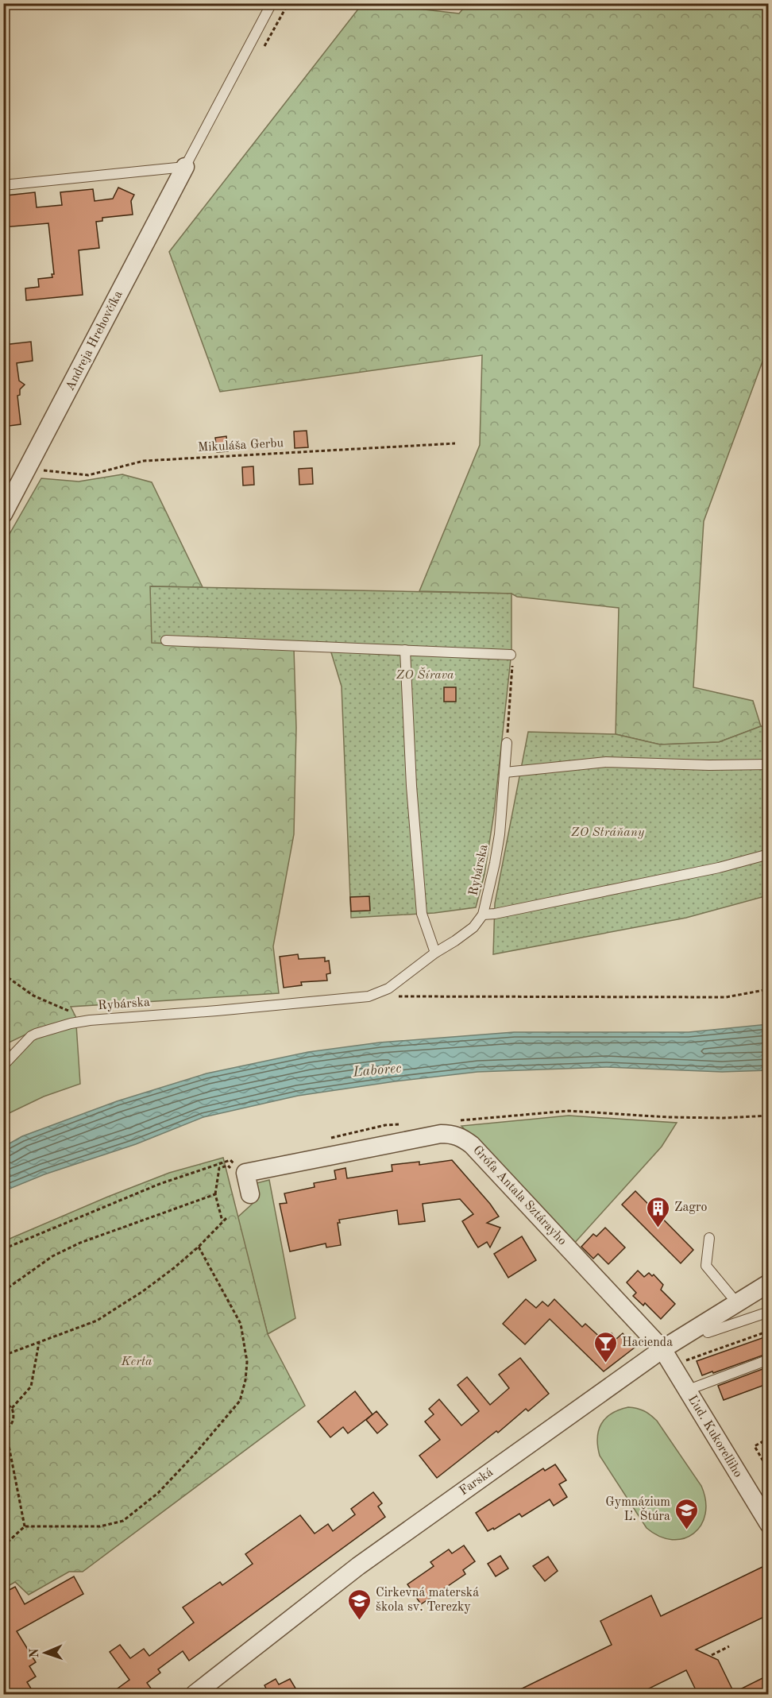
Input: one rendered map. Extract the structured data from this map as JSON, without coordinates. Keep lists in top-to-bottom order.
{
  "streets": {
    "street": [
      "Andreja Hrehovčíka",
      "Grófa Antala Sztárayho",
      "Ľud. Kukorelliho",
      "Farská"
    ],
    "lane": ["Rybárska"],
    "path": ["Mikuláša Gerbu"]
  },
  "crossings": [
    ["Andreja Hrehovčíka", "Mikuláša Gerbu"],
    ["Grófa Antala Sztárayho", "Ľud. Kukorelliho"],
    ["Grófa Antala Sztárayho", "Farská"],
    ["Ľud. Kukorelliho", "Farská"]
  ],
  "water": ["Laborec"],
  "parks": ["ZO Šírava", "ZO Stráňany", "Kerta"],
  "places": {
    "building": ["Zagro"],
    "bar": ["Hacienda"],
    "school or university": ["Gymnázium Ľ. Štúra", "Cirkevná materská škola sv. Terezky"]
  },
  "north": "left"
}
